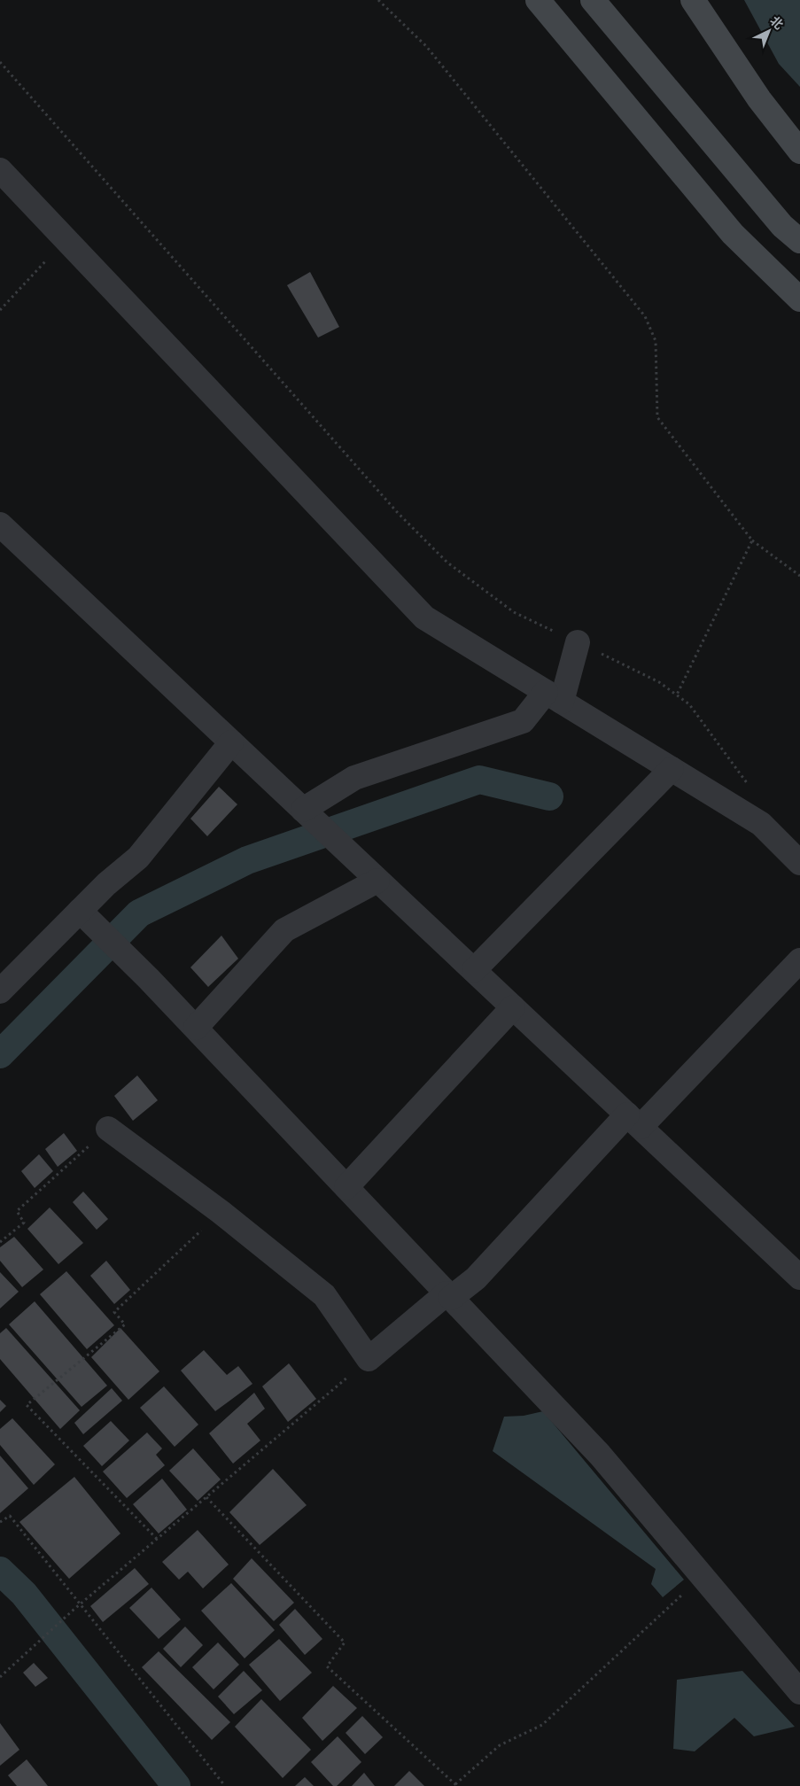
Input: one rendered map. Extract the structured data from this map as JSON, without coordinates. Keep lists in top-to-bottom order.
{
  "north": "top right"
}
